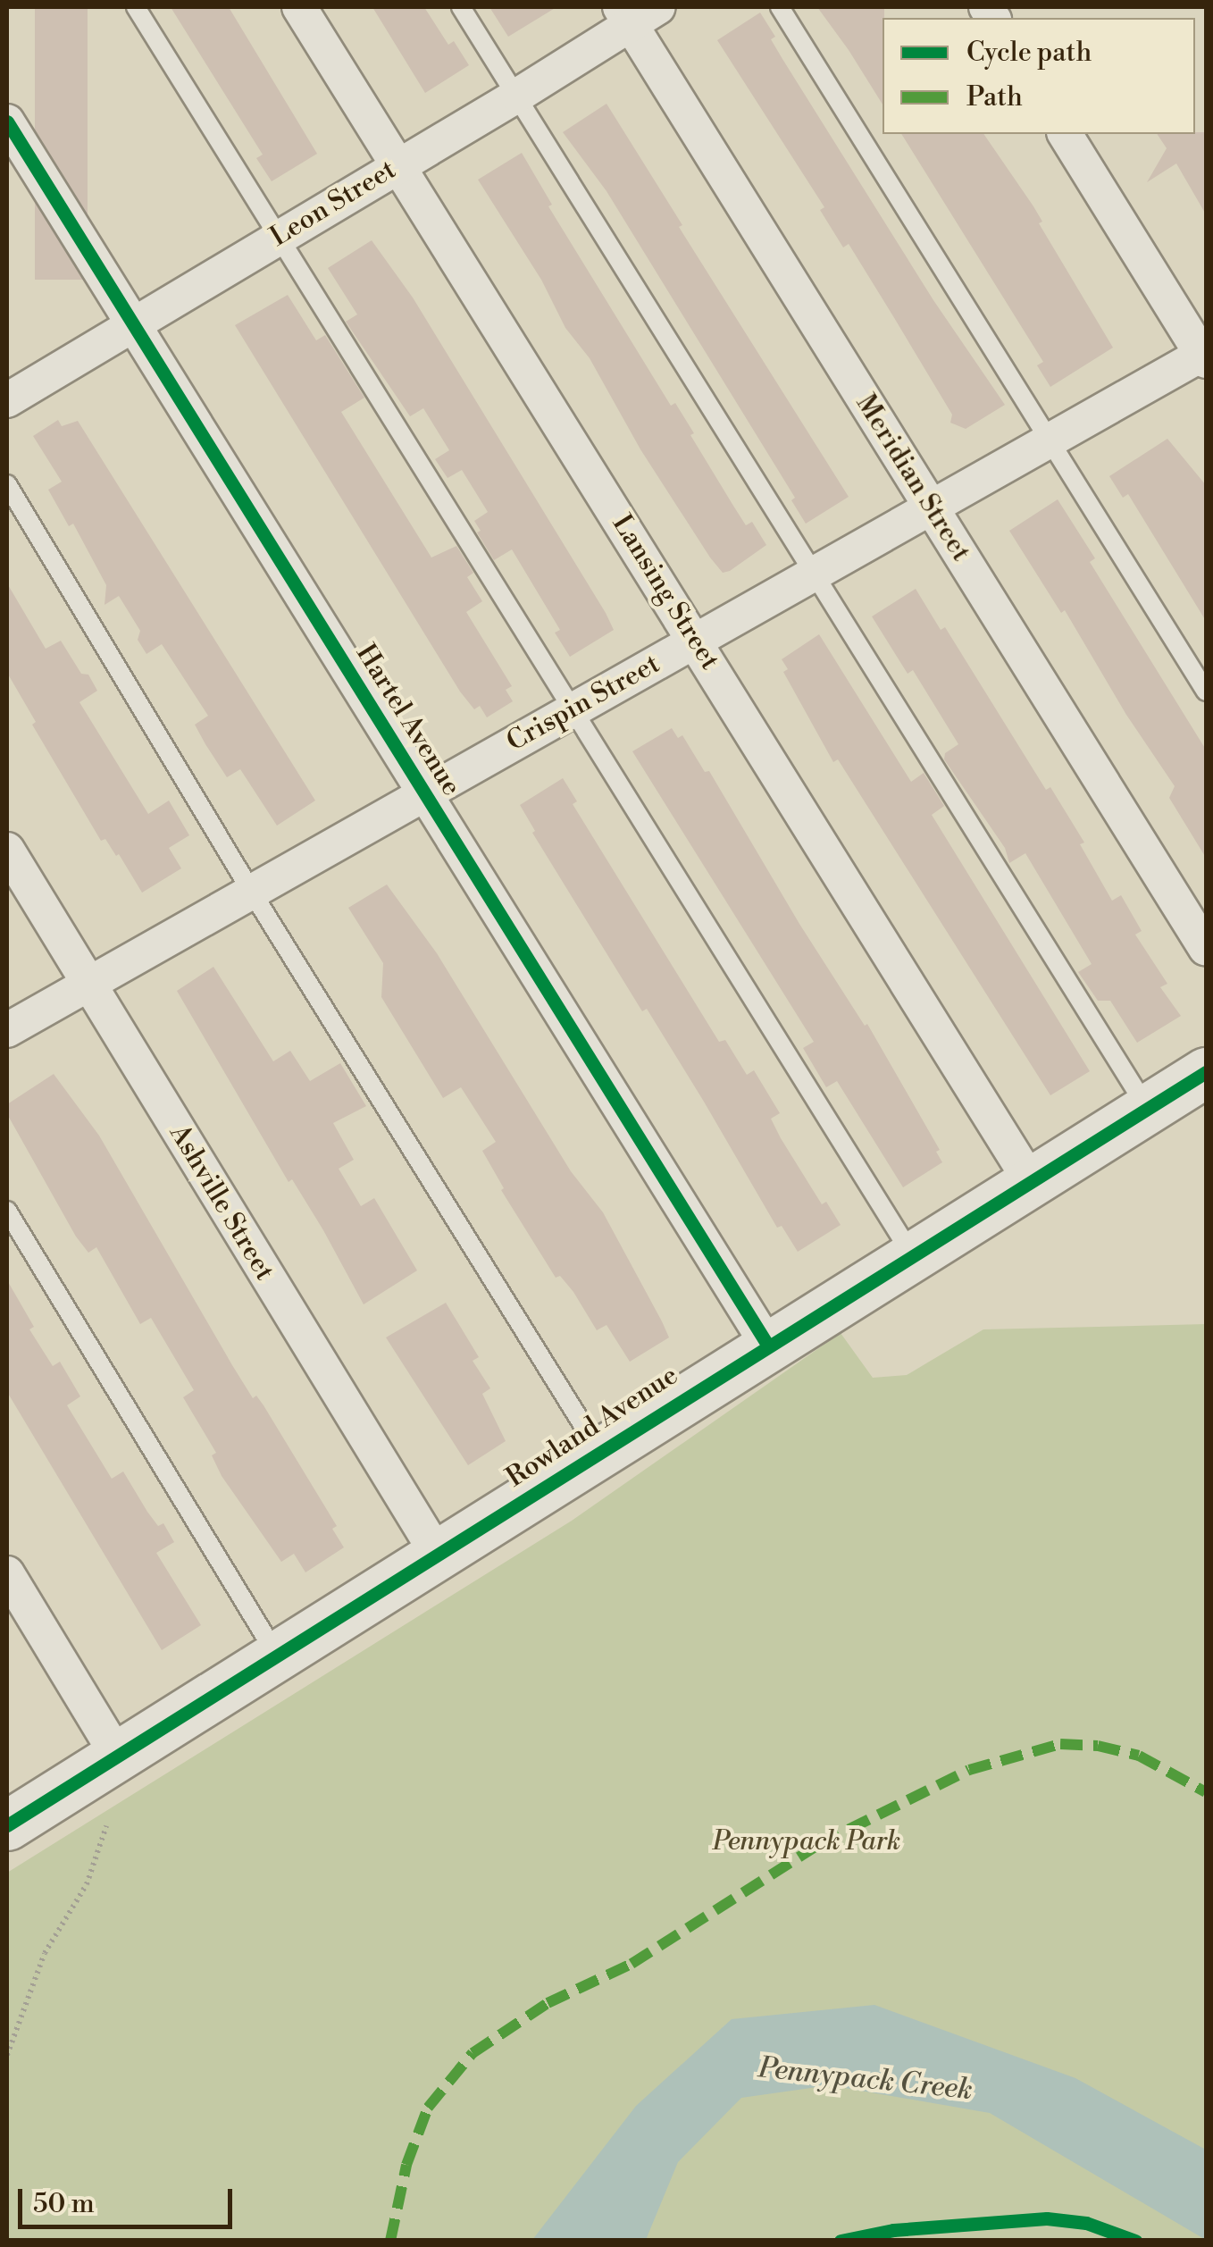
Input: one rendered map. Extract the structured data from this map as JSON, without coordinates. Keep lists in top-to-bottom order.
{
  "streets": {
    "street": [
      "Leon Street",
      "Meridian Street",
      "Lansing Street",
      "Crispin Street",
      "Hartel Avenue",
      "Ashville Street",
      "Rowland Avenue"
    ]
  },
  "crossings": [
    ["Leon Street", "Meridian Street"],
    ["Leon Street", "Lansing Street"],
    ["Leon Street", "Hartel Avenue"],
    ["Meridian Street", "Crispin Street"],
    ["Lansing Street", "Crispin Street"],
    ["Lansing Street", "Rowland Avenue"],
    ["Crispin Street", "Hartel Avenue"],
    ["Crispin Street", "Ashville Street"],
    ["Hartel Avenue", "Rowland Avenue"],
    ["Ashville Street", "Rowland Avenue"]
  ],
  "water": ["Pennypack Creek"],
  "parks": ["Pennypack Park"],
  "legend": ["Cycle path", "Path"],
  "scale_bar": "50 m"
}
